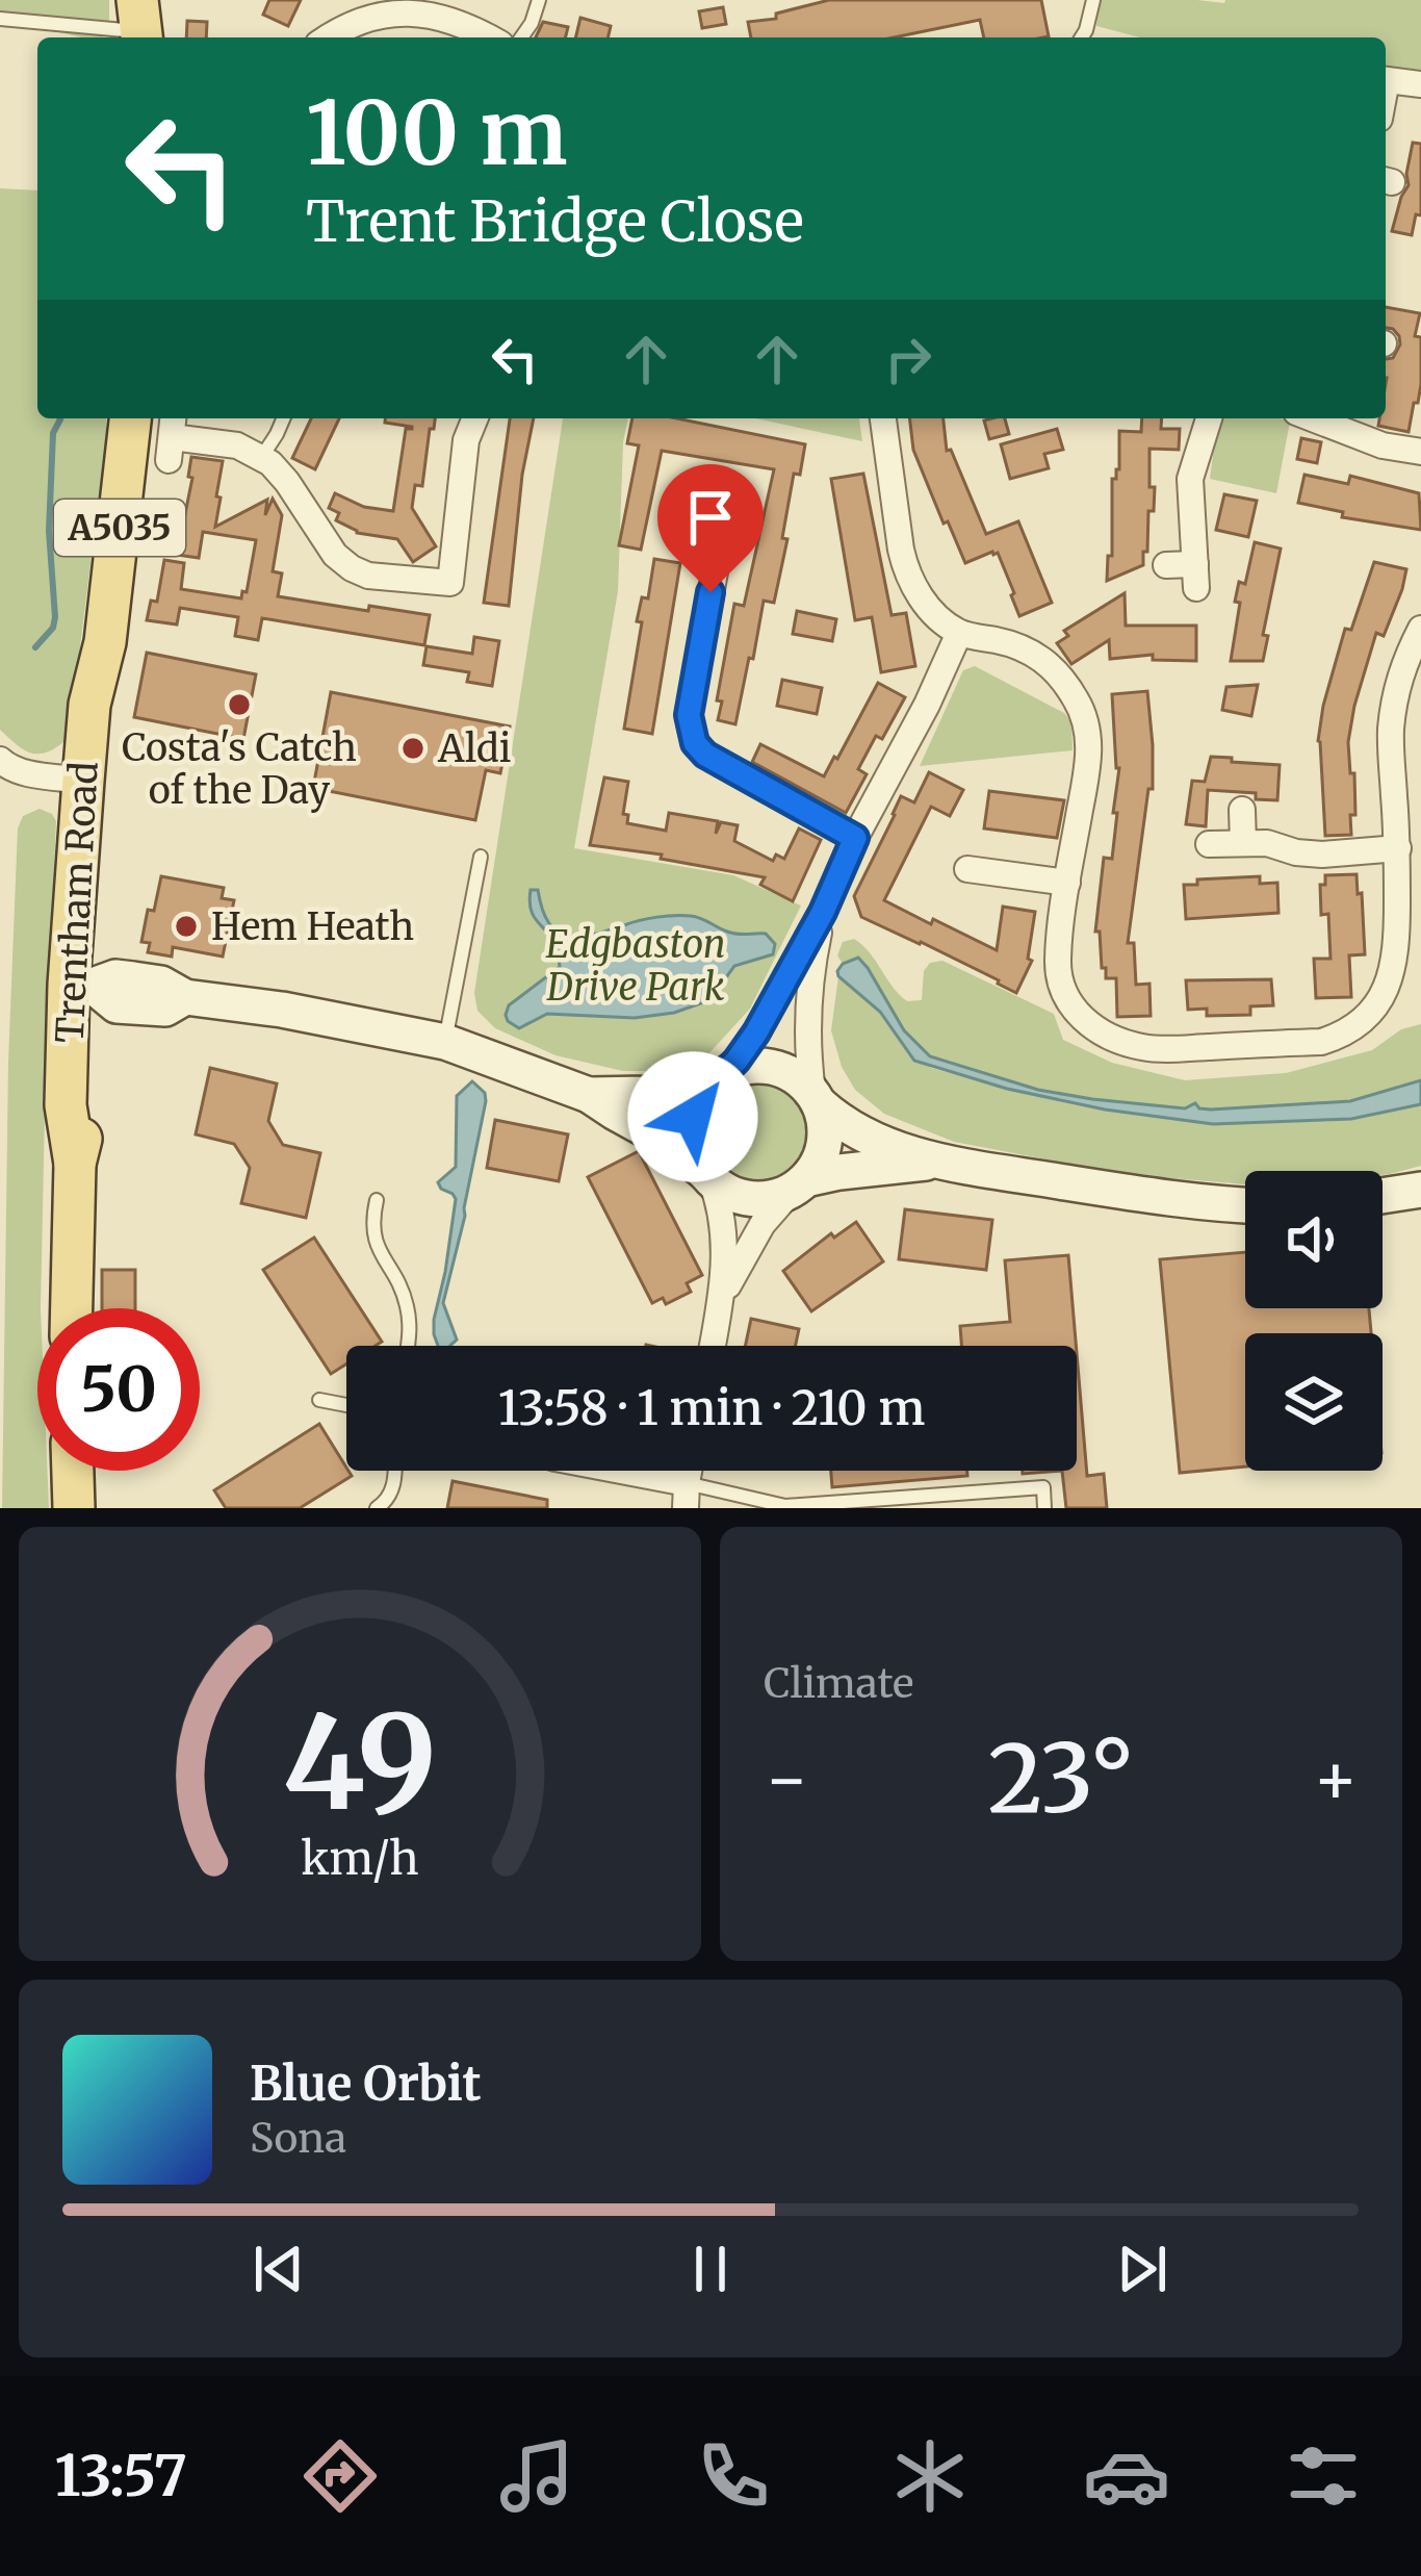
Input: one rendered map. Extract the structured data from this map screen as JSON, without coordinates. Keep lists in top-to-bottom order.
{
  "streets": {
    "main road": ["A5035", "Trentham Road"]
  },
  "parks": ["Edgbaston Drive Park"],
  "places": ["Costa's Catch of the Day", "Aldi", "Hem Heath"],
  "page": {
    "turn": ["100 m", "Trent Bridge Close"],
    "limit": "50",
    "trip": "13:58 · 1 min · 210 m",
    "tile": "Climate",
    "heat": ["−", "23°", "+"],
    "song": ["Blue Orbit", "Sona"],
    "tabs": "13:57",
    "gauge": ["49", "km/h"]
  }
}
